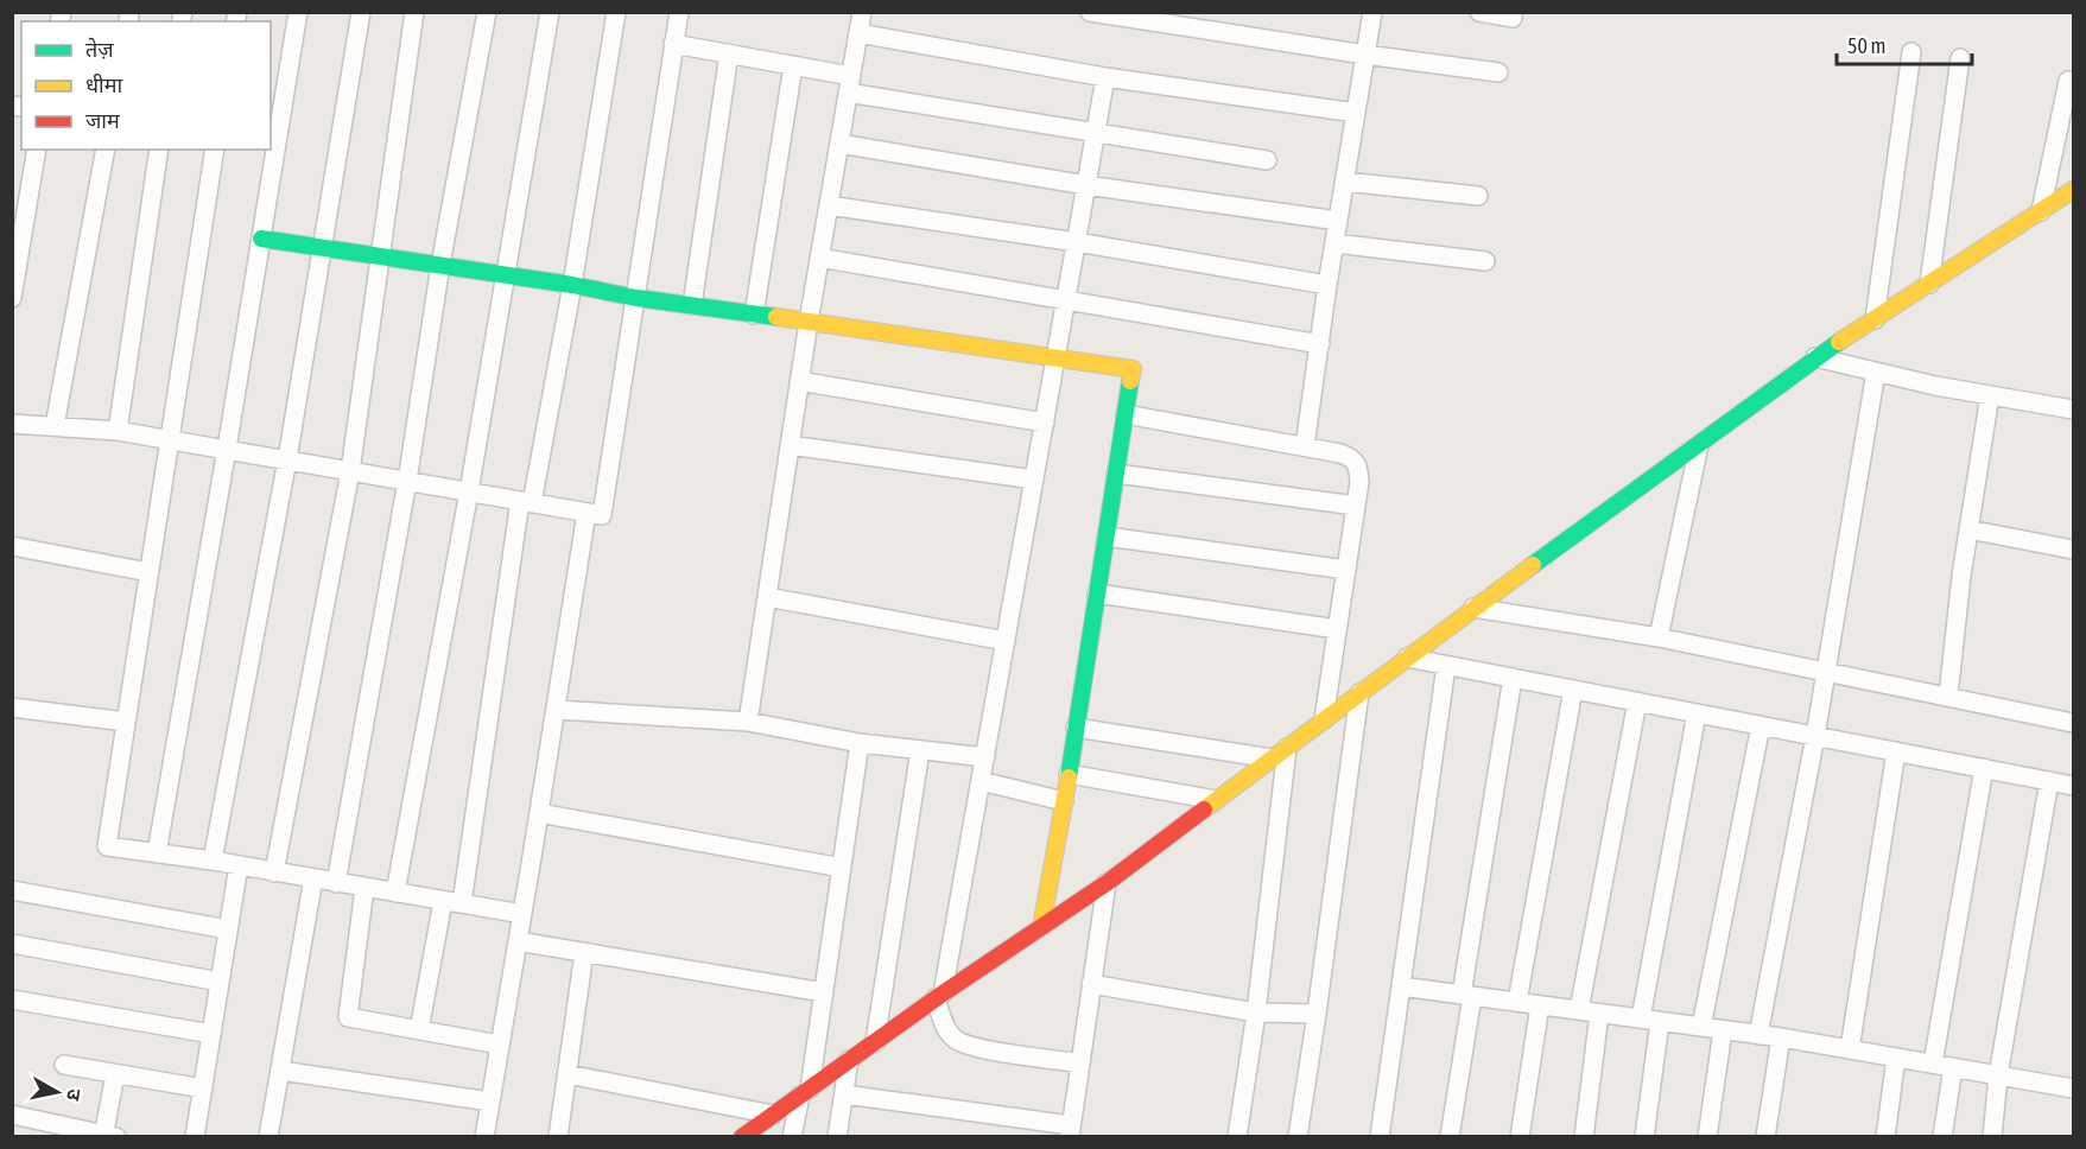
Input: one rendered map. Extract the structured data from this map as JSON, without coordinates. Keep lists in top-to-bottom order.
{
  "legend": ["तेज़", "धीमा", "जाम"],
  "scale_bar": "50 m",
  "north": "right"
}
